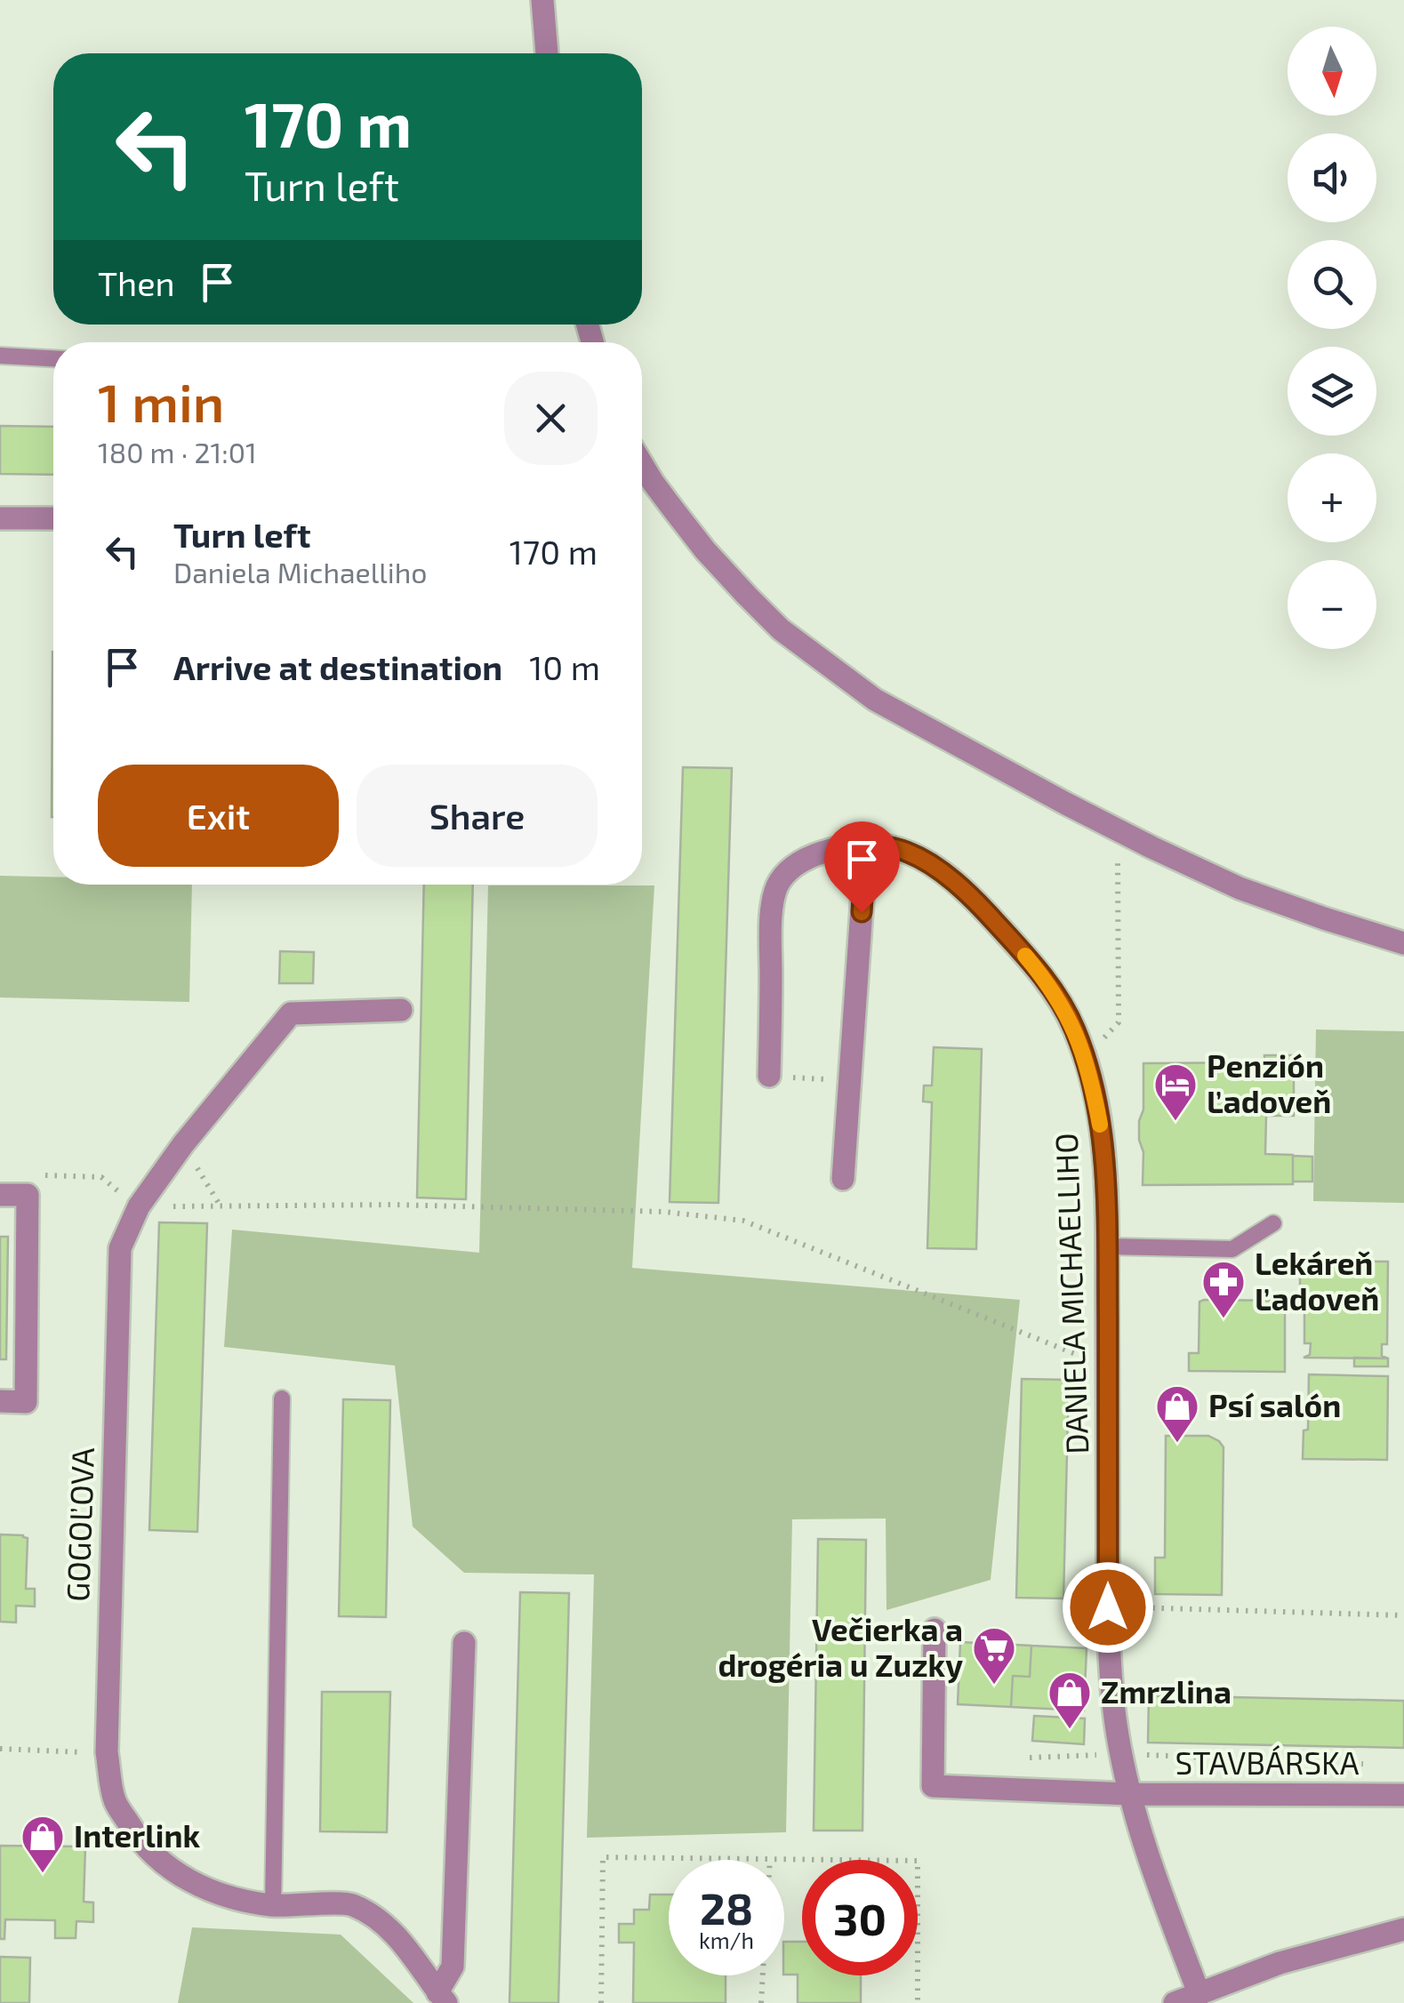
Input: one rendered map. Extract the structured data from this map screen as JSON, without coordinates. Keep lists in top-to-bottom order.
{
  "streets": {
    "street": ["DANIELA MICHAELLIHO", "GOGOĽOVA", "STAVBÁRSKA"]
  },
  "crossings": [
    ["DANIELA MICHAELLIHO", "STAVBÁRSKA"]
  ],
  "places": {
    "hotel": ["Penzión Ľadoveň"],
    "pharmacy": ["Lekáreň Ľadoveň"],
    "shop": ["Psí salón", "Zmrzlina", "Interlink"],
    "supermarket": ["Večierka a drogéria u Zuzky"]
  },
  "north": "bottom",
  "page": {
    "map_buttons": ["+", "−"],
    "turn": ["170 m", "Turn left"],
    "then": "Then",
    "heading": ["1 min", "180 m · 21:01"],
    "list": [
      {
        "name": "Turn left",
        "note": "Daniela Michaelliho",
        "value": "170 m"
      },
      {
        "name": "Arrive at destination",
        "value": "10 m"
      }
    ],
    "buttons": ["Exit", "Share"],
    "speed": "28 km/h",
    "limit": "30"
  }
}
